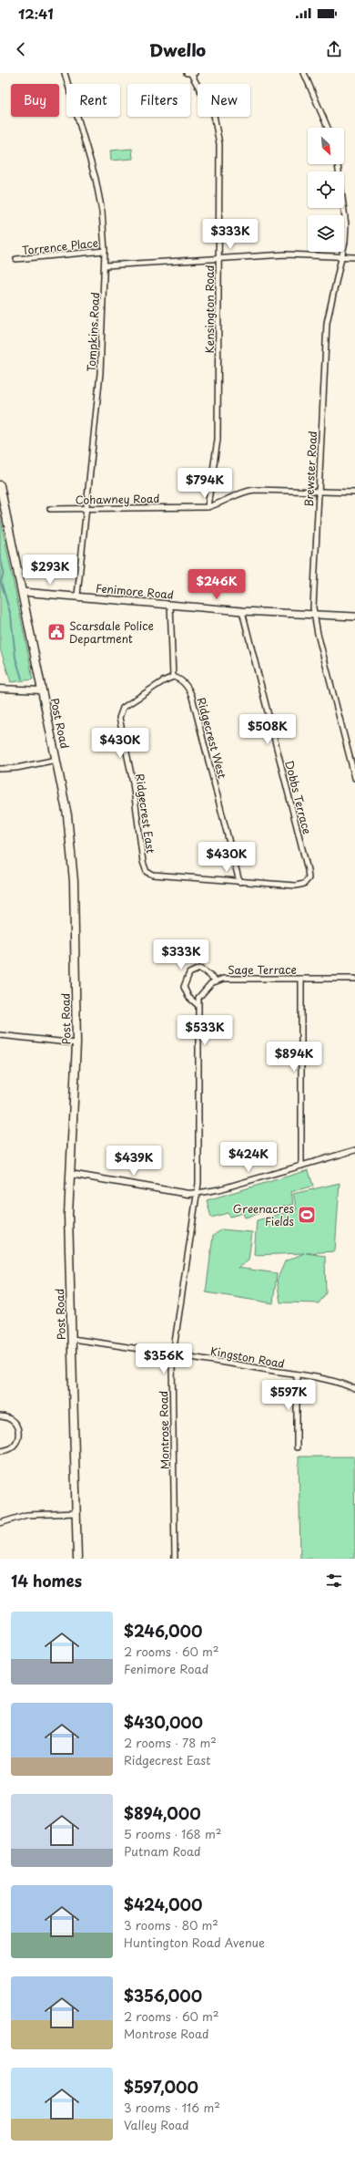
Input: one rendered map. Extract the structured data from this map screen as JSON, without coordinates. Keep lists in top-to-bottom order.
{
  "streets": {
    "main road": ["Fenimore Road", "Post Road"],
    "street": [
      "Torrence Place",
      "Kensington Road",
      "Tompkins Road",
      "Brewster Road",
      "Cohawney Road",
      "Ridgecrest West",
      "Dobbs Terrace",
      "Ridgecrest East",
      "Sage Terrace",
      "Kingston Road",
      "Montrose Road"
    ]
  },
  "crossings": [
    ["Torrence Place", "Tompkins Road"],
    ["Kensington Road", "Cohawney Road"],
    ["Tompkins Road", "Cohawney Road"],
    ["Tompkins Road", "Fenimore Road"],
    ["Brewster Road", "Cohawney Road"],
    ["Brewster Road", "Fenimore Road"],
    ["Fenimore Road", "Post Road"],
    ["Fenimore Road", "Dobbs Terrace"],
    ["Post Road", "Kingston Road"],
    ["Ridgecrest West", "Dobbs Terrace"],
    ["Ridgecrest West", "Ridgecrest East"],
    ["Dobbs Terrace", "Ridgecrest East"],
    ["Kingston Road", "Montrose Road"]
  ],
  "places": {
    "public building": ["Scarsdale Police Department"],
    "sports": ["Greenacres Fields"]
  },
  "north": "bottom right",
  "page": {
    "status": "12:41",
    "header": "Dwello",
    "chip": [
      "Buy",
      "Rent",
      "Filters",
      "New"
    ],
    "price": [
      "$333K",
      "$794K",
      "$293K",
      "$246K",
      "$508K",
      "$430K",
      "$430K",
      "$333K",
      "$533K",
      "$894K",
      "$424K",
      "$439K",
      "$356K",
      "$597K"
    ],
    "heading": "14 homes",
    "list": [
      {
        "name": "$246,000",
        "note": "2 rooms · 60 m² · Fenimore Road"
      },
      {
        "name": "$430,000",
        "note": "2 rooms · 78 m² · Ridgecrest East"
      },
      {
        "name": "$894,000",
        "note": "5 rooms · 168 m² · Putnam Road"
      },
      {
        "name": "$424,000",
        "note": "3 rooms · 80 m² · Huntington Road Avenue"
      },
      {
        "name": "$356,000",
        "note": "2 rooms · 60 m² · Montrose Road"
      },
      {
        "name": "$597,000",
        "note": "3 rooms · 116 m² · Valley Road"
      }
    ]
  }
}
